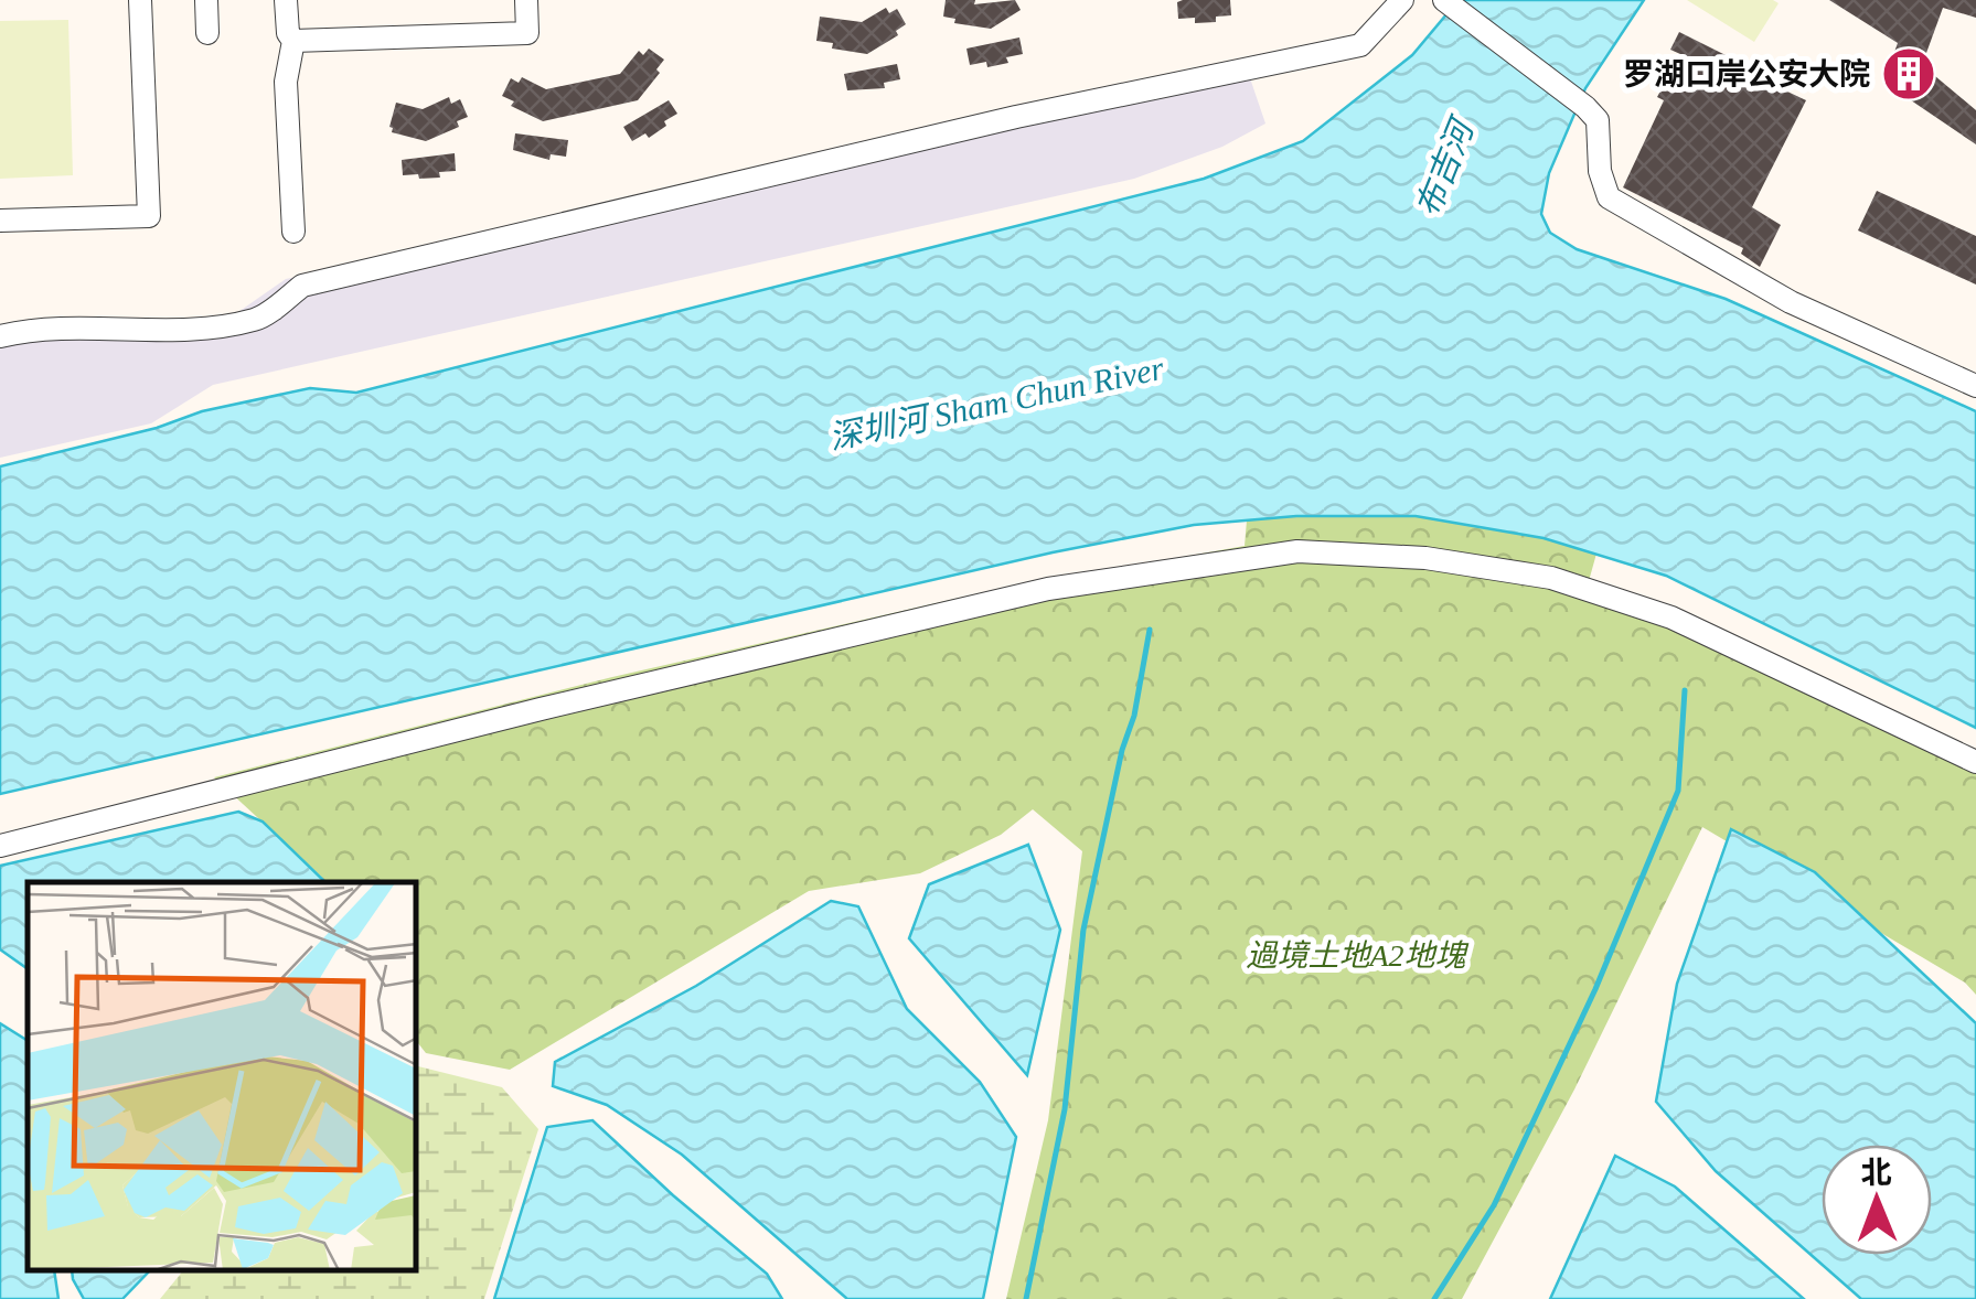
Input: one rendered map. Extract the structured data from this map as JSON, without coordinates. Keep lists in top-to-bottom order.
{
  "water": ["布吉河", "深圳河 Sham Chun River"],
  "parks": ["過境土地A2地塊"],
  "places": {
    "building": ["罗湖口岸公安大院"]
  },
  "north": "top"
}
